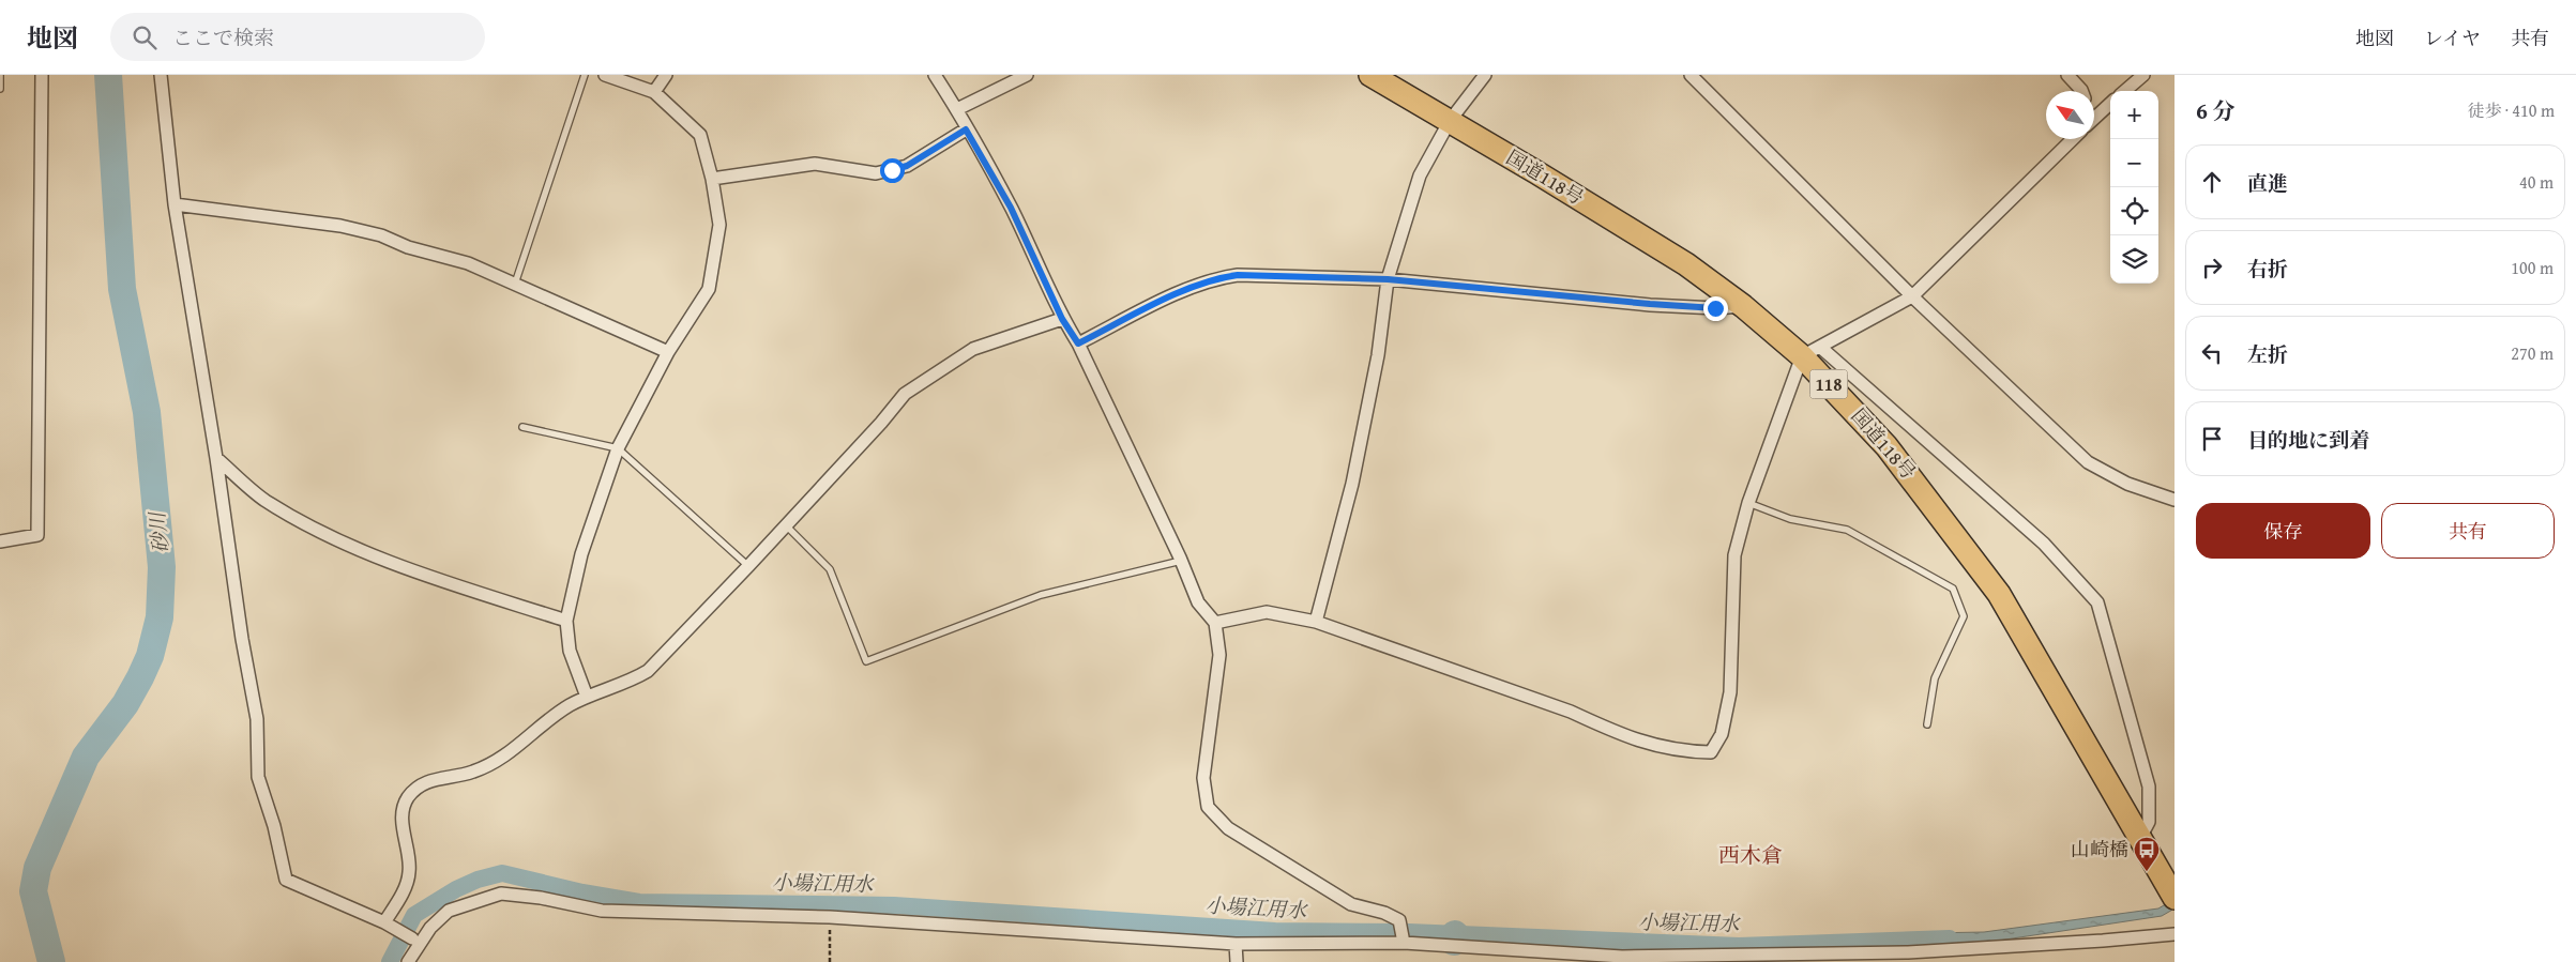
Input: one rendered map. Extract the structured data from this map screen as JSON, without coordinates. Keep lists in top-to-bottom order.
{
  "streets": {
    "highway": ["国道118号", "118"]
  },
  "districts": ["西木倉"],
  "water": ["砂川", "小場江用水"],
  "places": {
    "bus stop": ["山崎橋"]
  },
  "north": "top left",
  "page": {
    "header": "地図",
    "search": "ここで検索",
    "nav": ["地図", "レイヤ", "共有"],
    "heading": ["6 分", "徒歩 · 410 m"],
    "map_buttons": ["+", "−"],
    "list": [
      ["直進", "40 m"],
      ["右折", "100 m"],
      ["左折", "270 m"],
      "目的地に到着"
    ],
    "buttons": ["保存", "共有"]
  }
}
